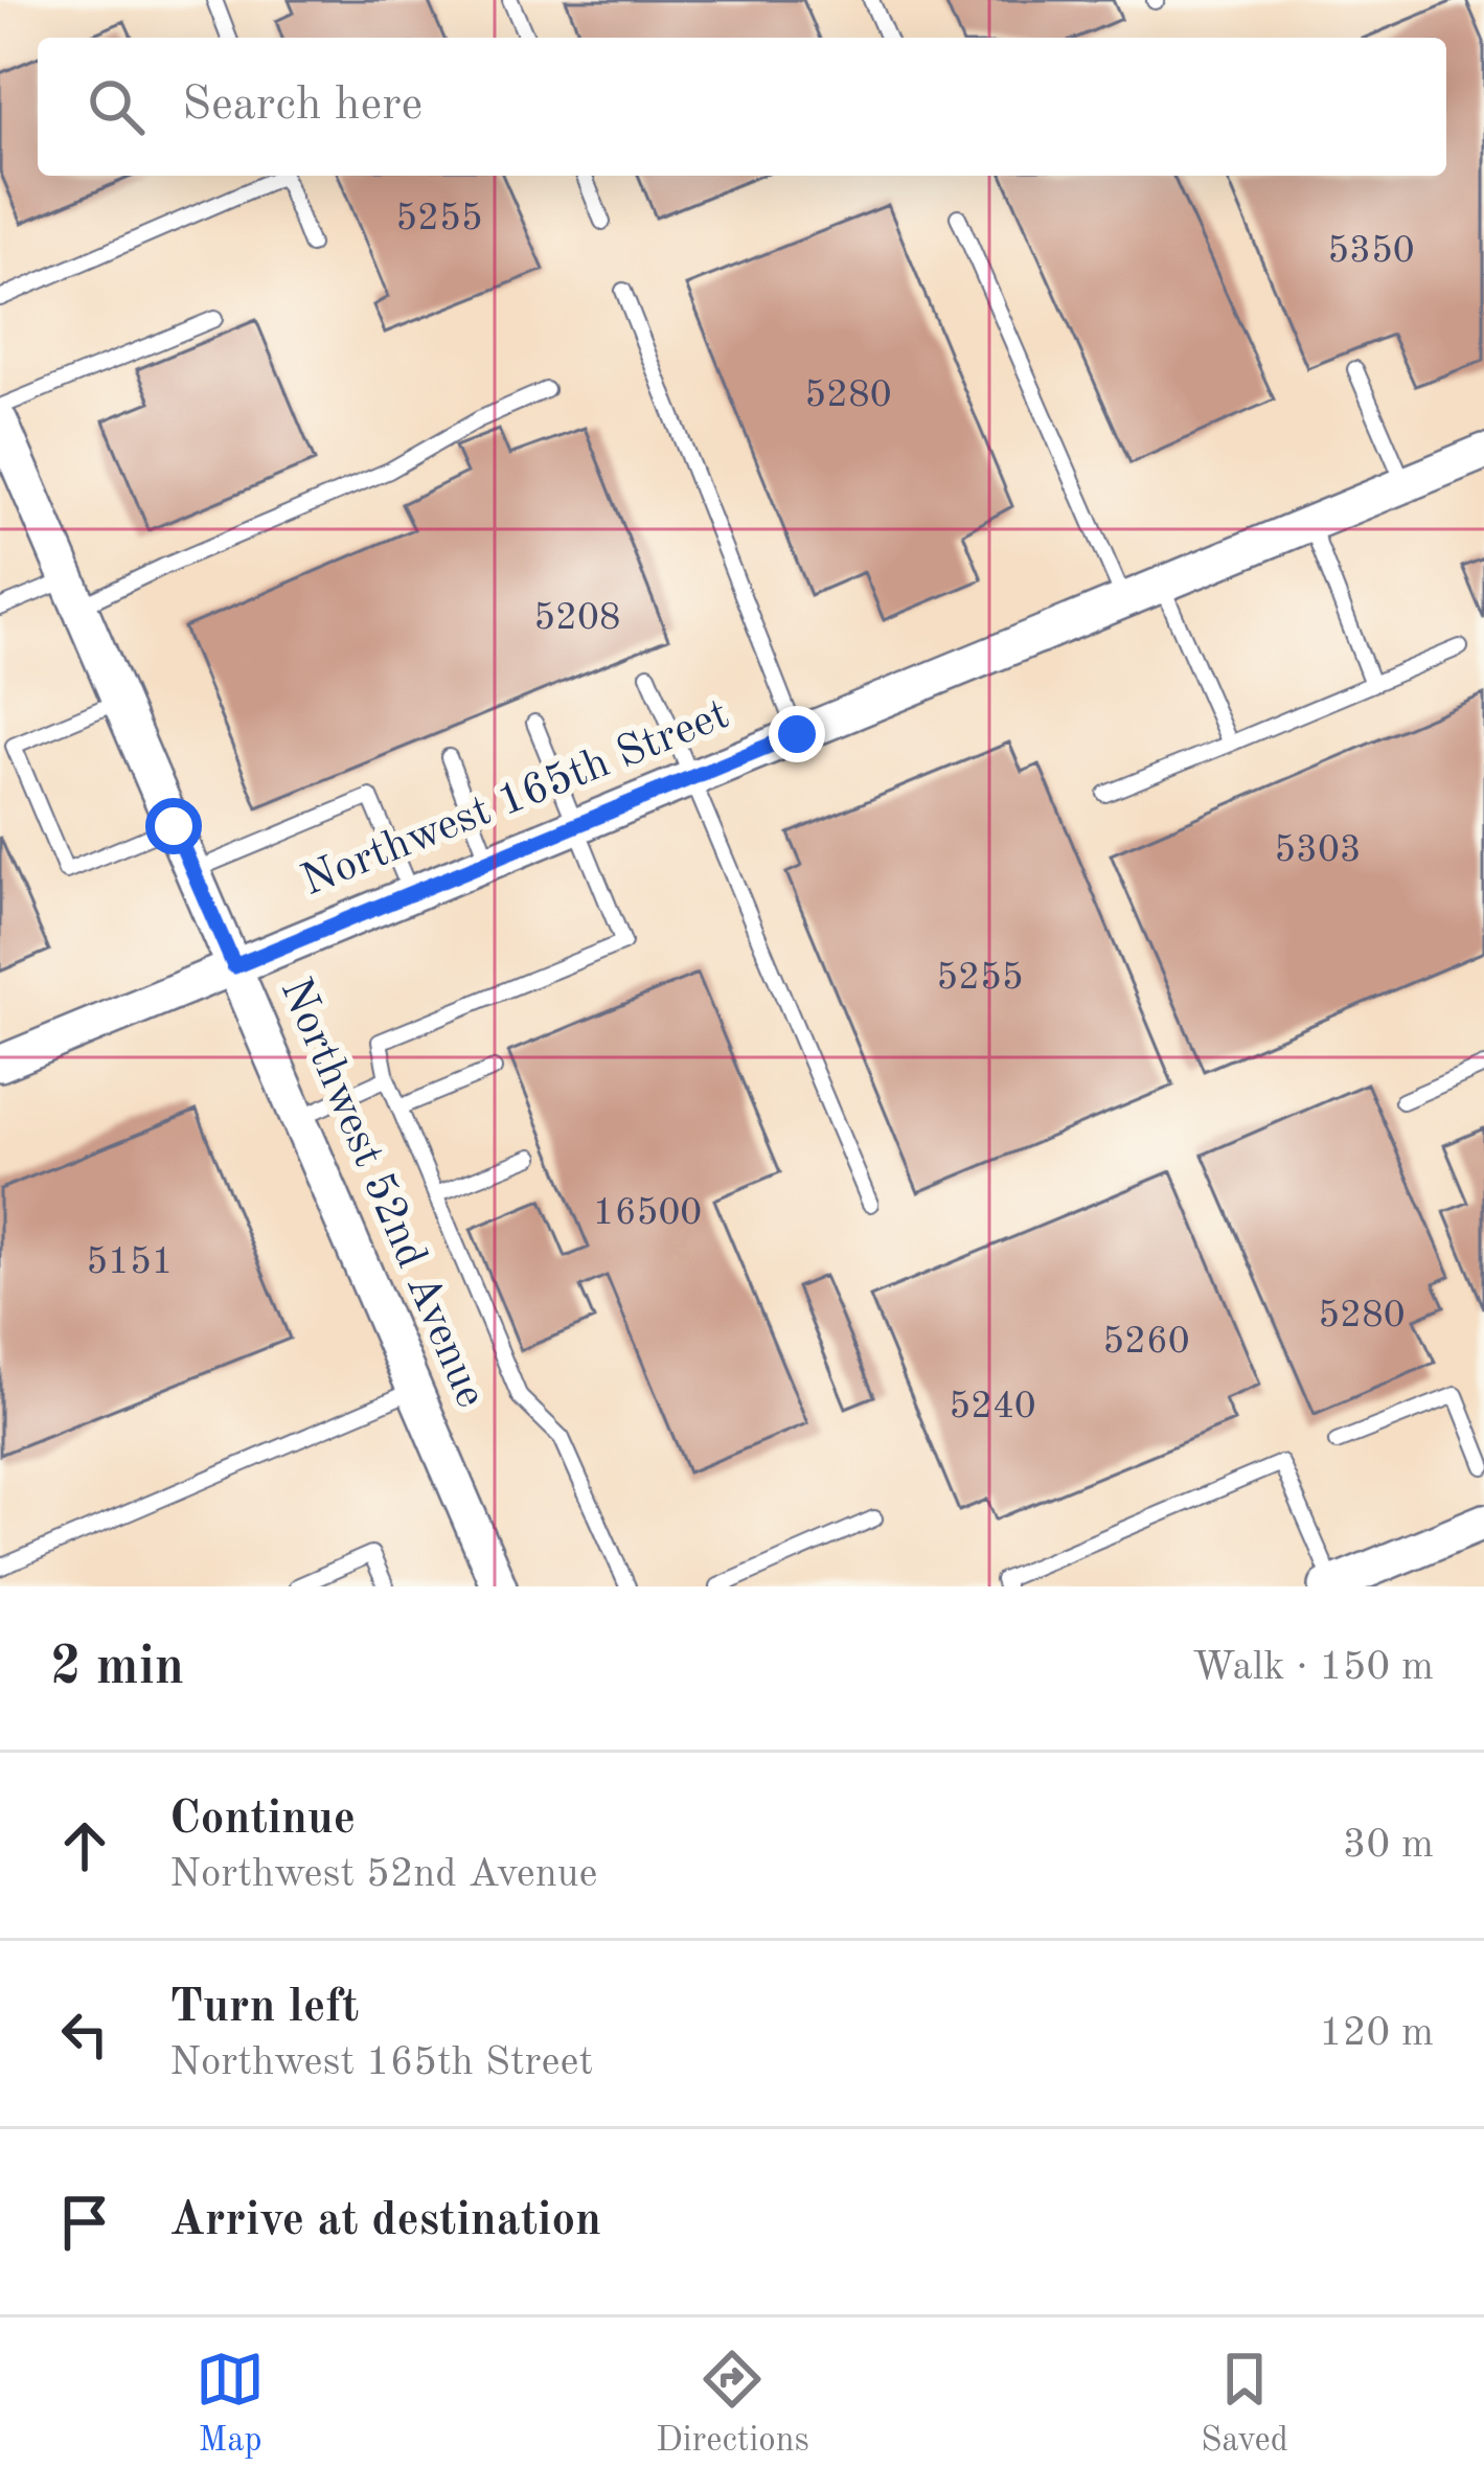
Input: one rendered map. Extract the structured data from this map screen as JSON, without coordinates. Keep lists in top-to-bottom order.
{
  "streets": {
    "street": ["Northwest 165th Street", "Northwest 52nd Avenue"]
  },
  "crossings": [
    ["Northwest 165th Street", "Northwest 52nd Avenue"]
  ],
  "house_numbers": [
    "5255",
    "5350",
    "5280",
    "5208",
    "5303",
    "5255",
    "16500",
    "5151",
    "5280",
    "5260",
    "5240"
  ],
  "page": {
    "search": "Search here",
    "heading": ["2 min", "Walk · 150 m"],
    "list": [
      ["Continue", "Northwest 52nd Avenue", "30 m"],
      ["Turn left", "Northwest 165th Street", "120 m"],
      "Arrive at destination"
    ],
    "nav": ["Map", "Directions", "Saved"]
  }
}
